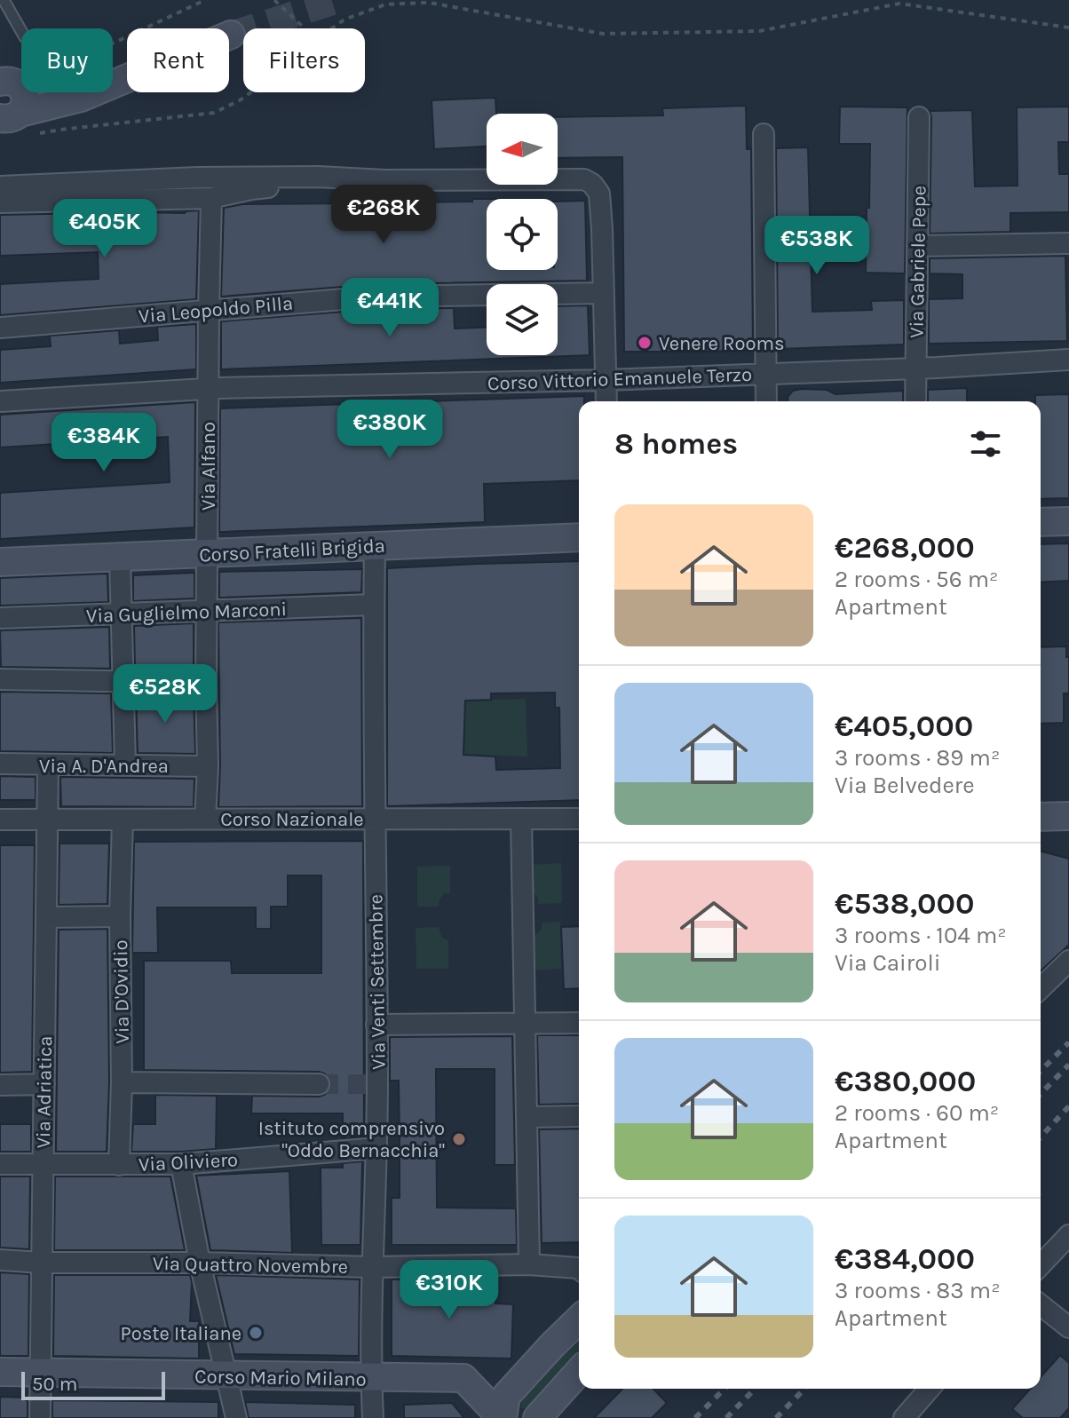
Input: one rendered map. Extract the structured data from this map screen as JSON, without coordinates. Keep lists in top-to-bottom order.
{
  "streets": {
    "street": [
      "Via Gabriele Pepe",
      "Via Leopoldo Pilla",
      "Corso Vittorio Emanuele Terzo",
      "Via Alfano",
      "Corso Fratelli Brigida",
      "Via Guglielmo Marconi",
      "Via A. D'Andrea",
      "Corso Nazionale",
      "Via Venti Settembre",
      "Via D'Ovidio",
      "Via Adriatica",
      "Via Oliviero",
      "Via Quattro Novembre",
      "Corso Mario Milano"
    ]
  },
  "crossings": [
    ["Via Gabriele Pepe", "Corso Vittorio Emanuele Terzo"],
    ["Via Leopoldo Pilla", "Via Alfano"],
    ["Corso Vittorio Emanuele Terzo", "Via Alfano"],
    ["Via Alfano", "Corso Fratelli Brigida"],
    ["Via Alfano", "Via Guglielmo Marconi"],
    ["Via Alfano", "Via A. D'Andrea"],
    ["Via Alfano", "Corso Nazionale"],
    ["Corso Fratelli Brigida", "Via Venti Settembre"],
    ["Via Guglielmo Marconi", "Via Venti Settembre"],
    ["Via A. D'Andrea", "Via Adriatica"],
    ["Corso Nazionale", "Via Venti Settembre"],
    ["Corso Nazionale", "Via D'Ovidio"],
    ["Corso Nazionale", "Via Adriatica"],
    ["Via Venti Settembre", "Via Oliviero"],
    ["Via Venti Settembre", "Via Quattro Novembre"],
    ["Via Venti Settembre", "Corso Mario Milano"],
    ["Via D'Ovidio", "Via Oliviero"],
    ["Via Adriatica", "Via Oliviero"],
    ["Via Adriatica", "Via Quattro Novembre"],
    ["Via Adriatica", "Corso Mario Milano"]
  ],
  "places": ["Venere Rooms", "Istituto comprensivo \"Oddo Bernacchia\"", "Poste Italiane"],
  "scale_bar": "50 m",
  "north": "left",
  "page": {
    "chip": ["Buy", "Rent", "Filters"],
    "price": [
      "€268K",
      "€405K",
      "€538K",
      "€441K",
      "€380K",
      "€384K",
      "€528K",
      "€310K"
    ],
    "heading": "8 homes",
    "list": [
      {
        "name": "€268,000",
        "note": "2 rooms · 56 m² · Apartment"
      },
      {
        "name": "€405,000",
        "note": "3 rooms · 89 m² · Via Belvedere"
      },
      {
        "name": "€538,000",
        "note": "3 rooms · 104 m² · Via Cairoli"
      },
      {
        "name": "€380,000",
        "note": "2 rooms · 60 m² · Apartment"
      },
      {
        "name": "€384,000",
        "note": "3 rooms · 83 m² · Apartment"
      }
    ],
    "scale": "50 m"
  }
}
